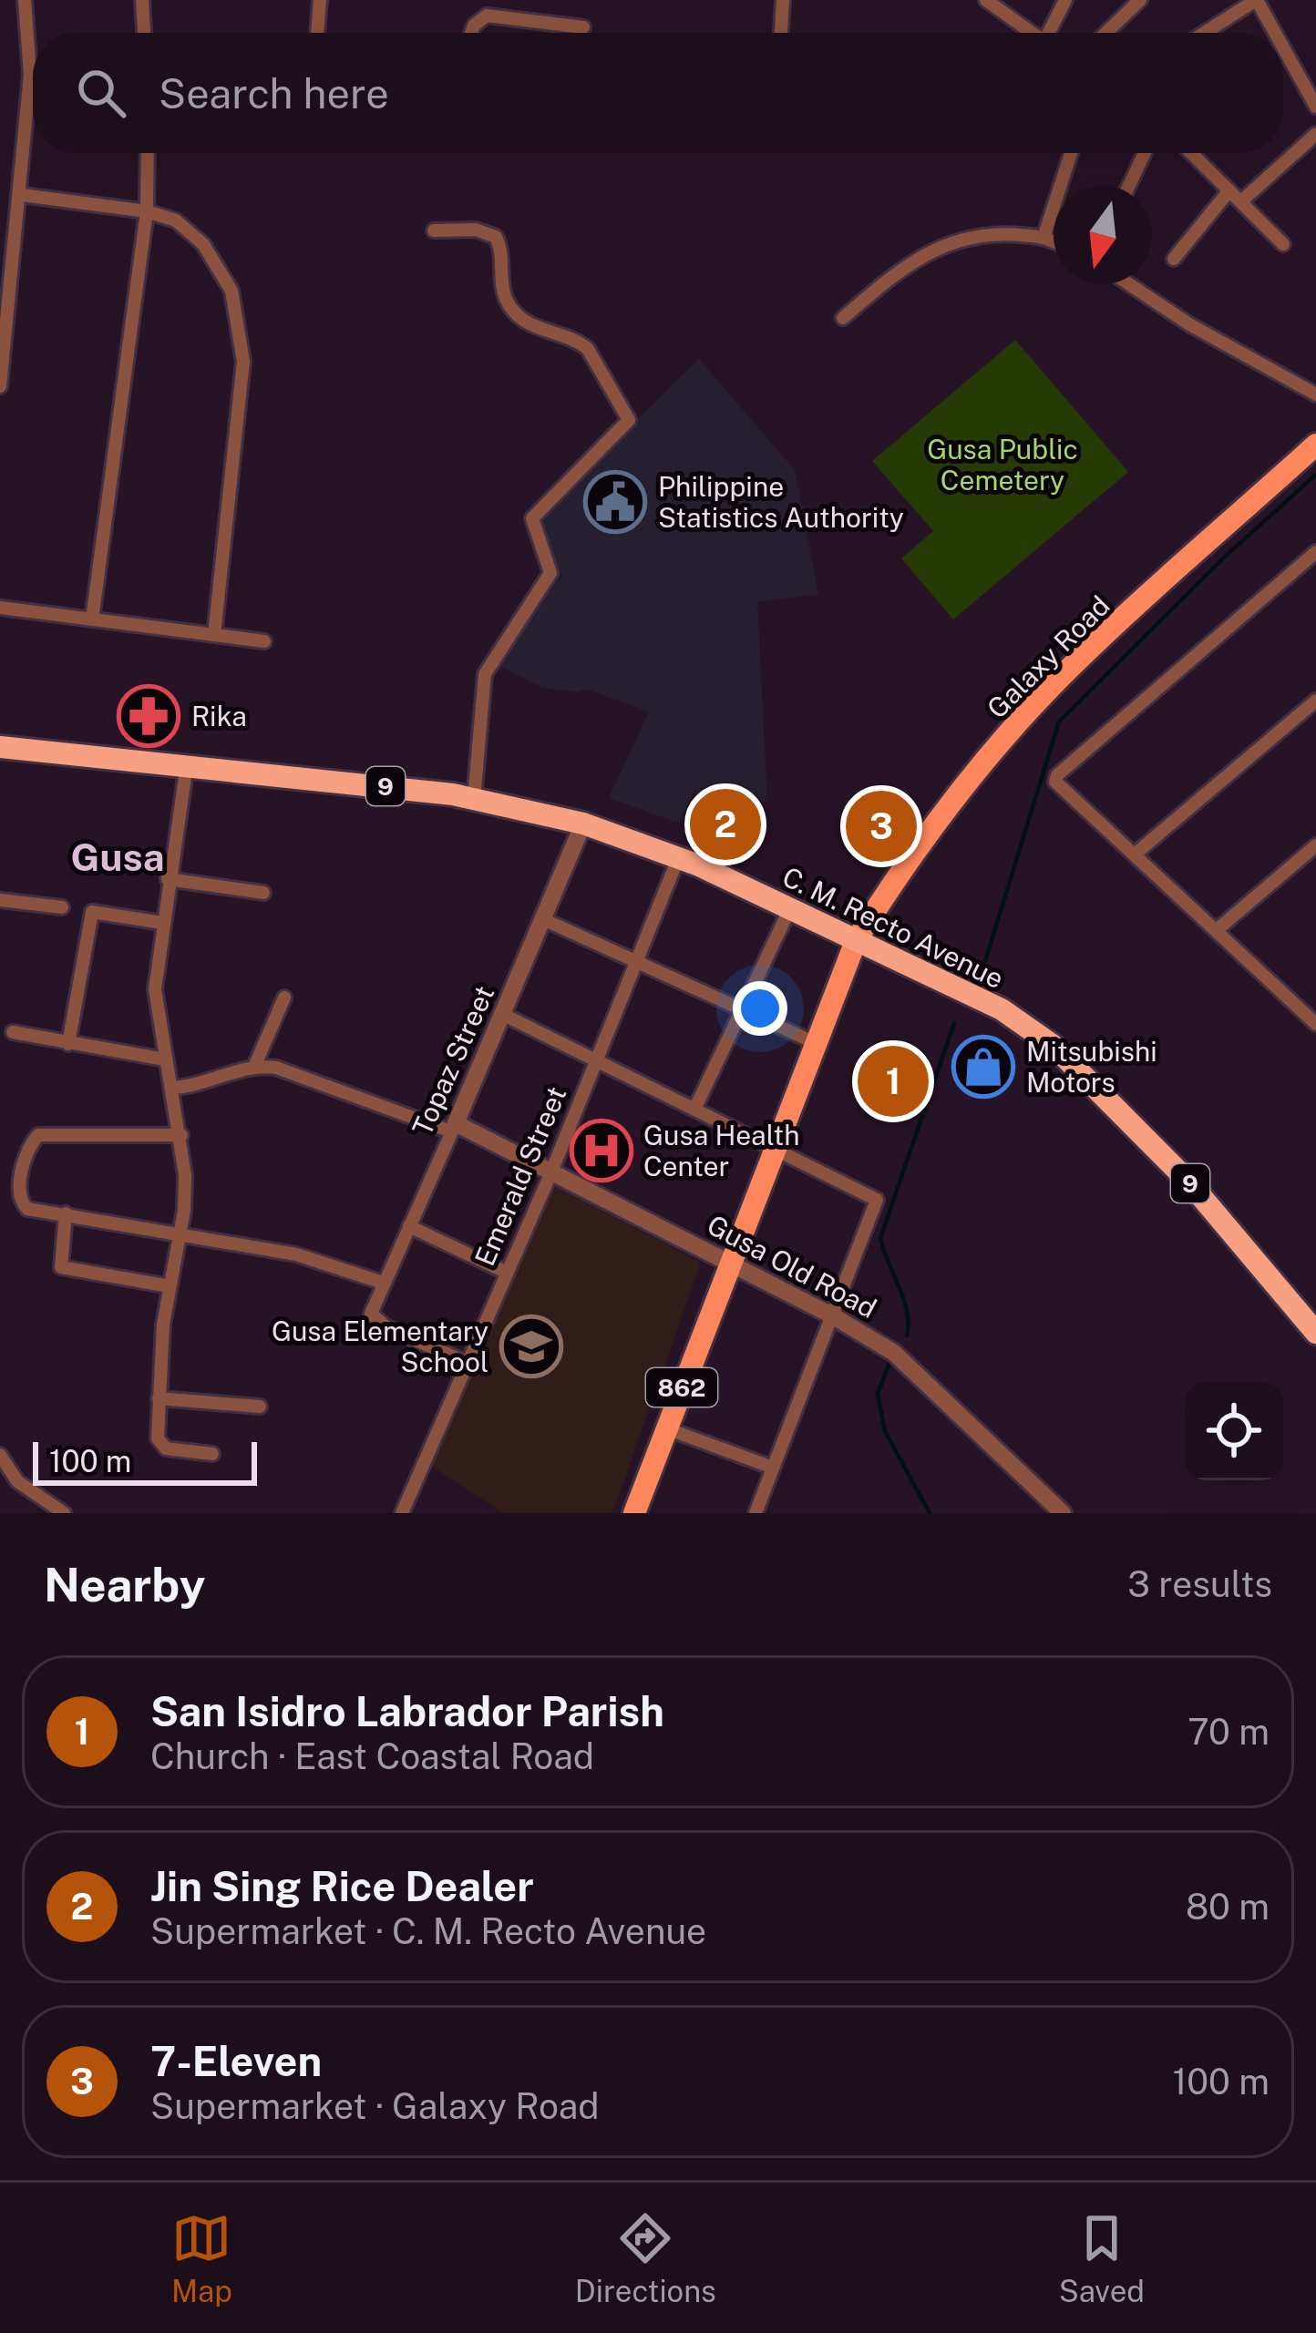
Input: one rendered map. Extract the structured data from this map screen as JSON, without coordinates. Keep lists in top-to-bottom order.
{
  "streets": {
    "highway": ["9", "C. M. Recto Avenue"],
    "main road": ["Galaxy Road", "862"],
    "street": ["Topaz Street", "Emerald Street", "Gusa Old Road"]
  },
  "crossings": [
    ["Galaxy Road", "C. M. Recto Avenue"],
    ["Galaxy Road", "862"],
    ["C. M. Recto Avenue", "Topaz Street"],
    ["C. M. Recto Avenue", "Emerald Street"],
    ["C. M. Recto Avenue", "862"],
    ["Topaz Street", "Emerald Street"],
    ["Topaz Street", "Gusa Old Road"],
    ["Emerald Street", "Gusa Old Road"],
    ["Gusa Old Road", "862"]
  ],
  "districts": ["Gusa"],
  "parks": ["Gusa Public Cemetery"],
  "places": {
    "public building": ["Philippine Statistics Authority"],
    "pharmacy": ["Rika"],
    "shop": ["Mitsubishi Motors"],
    "hospital": ["Gusa Health Center"],
    "school or university": ["Gusa Elementary School"]
  },
  "scale_bar": "100 m",
  "north": "bottom",
  "page": {
    "search": "Search here",
    "pins": ["2", "3", "1"],
    "scale": "100 m",
    "heading": ["Nearby", "3 results"],
    "list": [
      {
        "mark": "1",
        "name": "San Isidro Labrador Parish",
        "note": "Church · East Coastal Road",
        "value": "70 m"
      },
      {
        "mark": "2",
        "name": "Jin Sing Rice Dealer",
        "note": "Supermarket · C. M. Recto Avenue",
        "value": "80 m"
      },
      {
        "mark": "3",
        "name": "7-Eleven",
        "note": "Supermarket · Galaxy Road",
        "value": "100 m"
      }
    ],
    "nav": ["Map", "Directions", "Saved"]
  }
}
